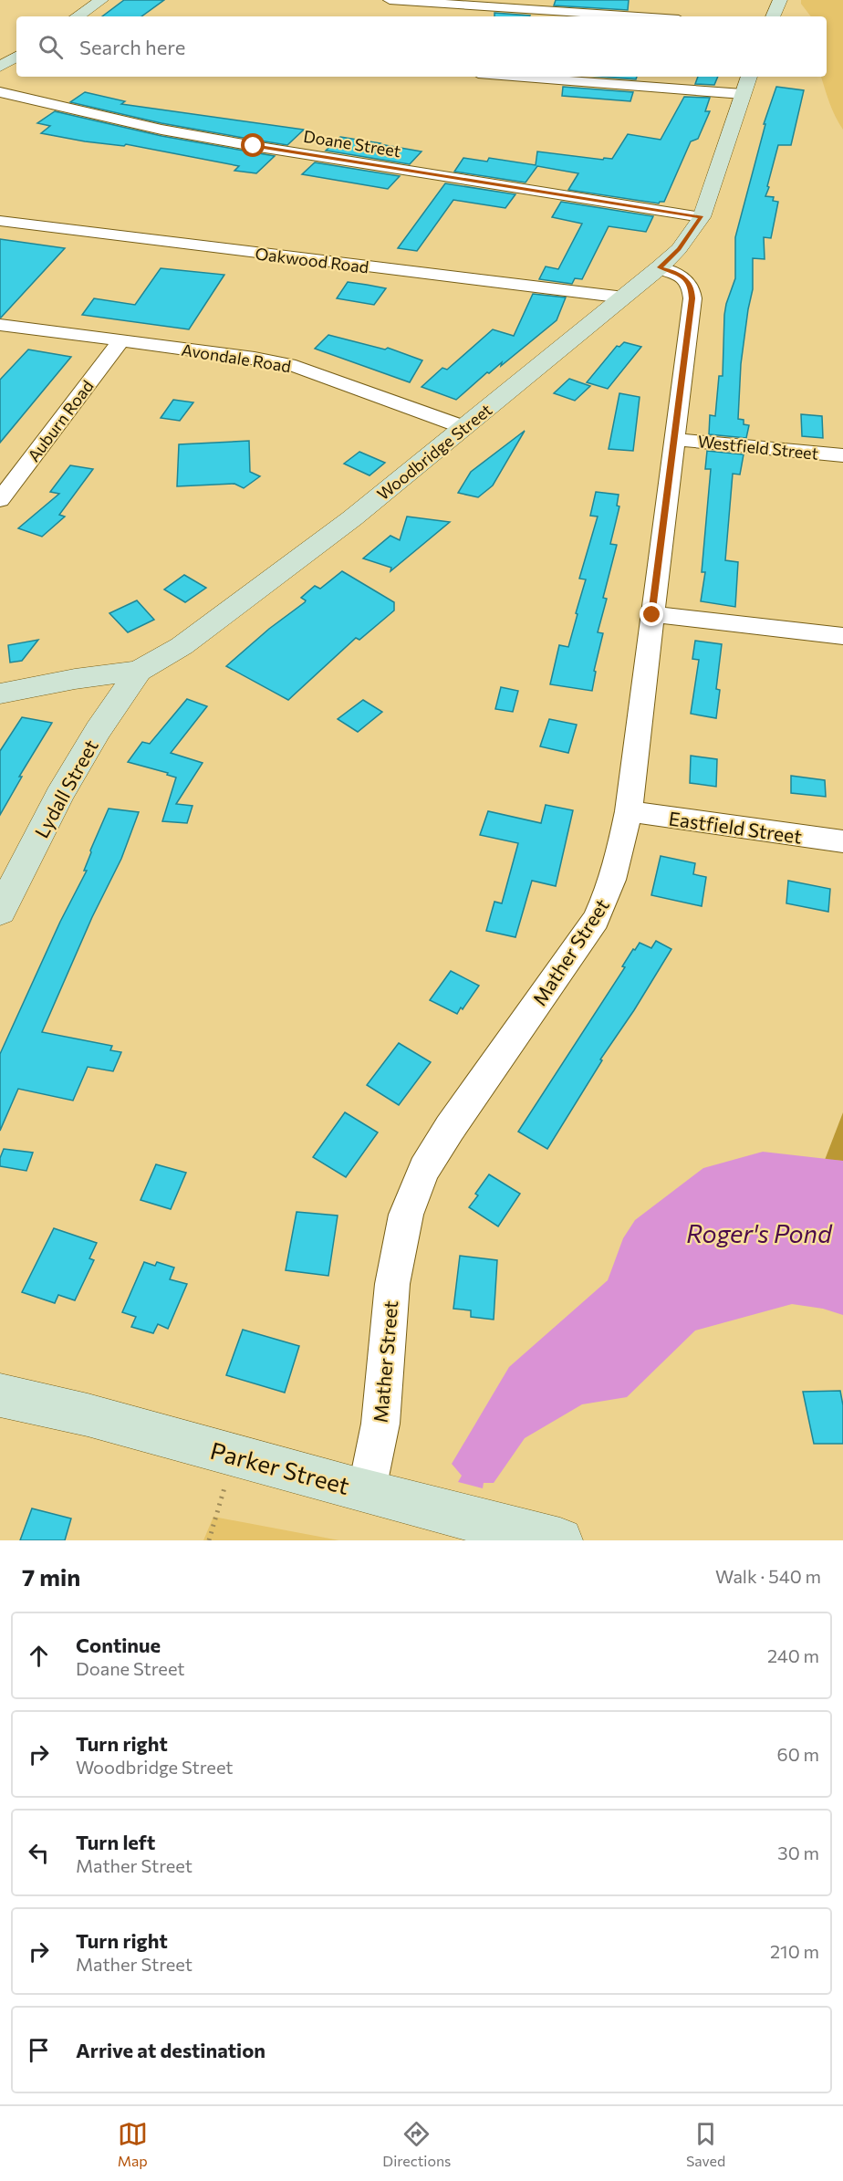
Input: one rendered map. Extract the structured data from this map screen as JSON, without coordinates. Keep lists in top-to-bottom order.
{
  "streets": {
    "main road": ["Woodbridge Street", "Lydall Street", "Parker Street"],
    "street": [
      "Doane Street",
      "Oakwood Road",
      "Avondale Road",
      "Auburn Road",
      "Westfield Street",
      "Eastfield Street",
      "Mather Street"
    ]
  },
  "crossings": [
    ["Doane Street", "Woodbridge Street"],
    ["Oakwood Road", "Woodbridge Street"],
    ["Avondale Road", "Auburn Road"],
    ["Avondale Road", "Woodbridge Street"],
    ["Westfield Street", "Mather Street"],
    ["Woodbridge Street", "Lydall Street"],
    ["Woodbridge Street", "Mather Street"],
    ["Eastfield Street", "Mather Street"],
    ["Mather Street", "Parker Street"]
  ],
  "water": ["Roger's Pond"],
  "page": {
    "search": "Search here",
    "heading": ["7 min", "Walk · 540 m"],
    "list": [
      ["Continue", "Doane Street", "240 m"],
      ["Turn right", "Woodbridge Street", "60 m"],
      ["Turn left", "Mather Street", "30 m"],
      ["Turn right", "Mather Street", "210 m"],
      "Arrive at destination"
    ],
    "nav": ["Map", "Directions", "Saved"]
  }
}
